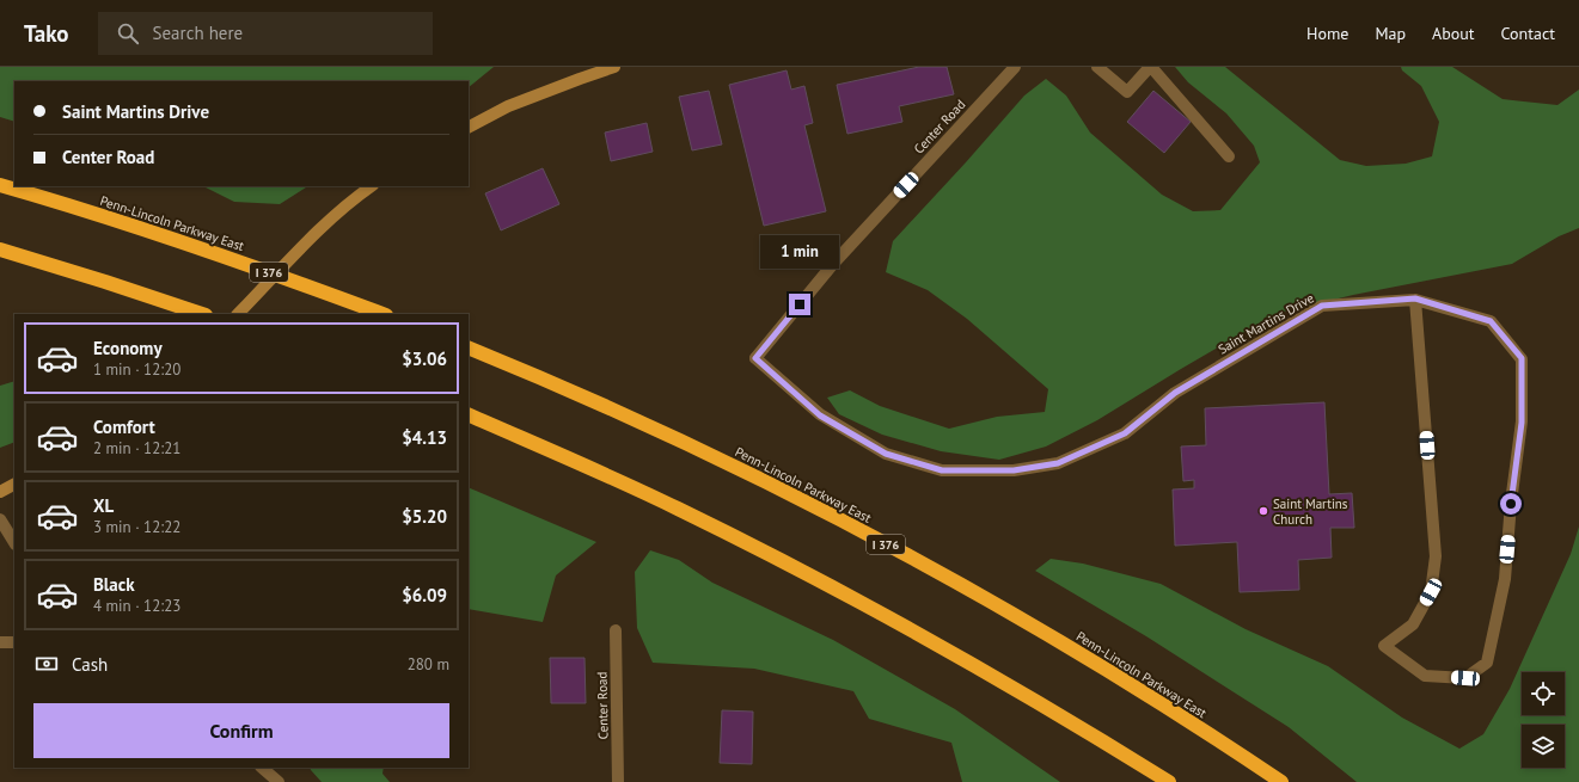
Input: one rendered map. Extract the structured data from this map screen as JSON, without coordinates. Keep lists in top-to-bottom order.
{
  "streets": {
    "highway": ["Penn-Lincoln Parkway East", "I 376"],
    "street": ["Center Road", "Saint Martins Drive"]
  },
  "crossings": [
    ["Center Road", "Saint Martins Drive"]
  ],
  "places": ["Saint Martins Church"],
  "page": {
    "header": "Tako",
    "search": "Search here",
    "nav": [
      "Home",
      "Map",
      "About",
      "Contact"
    ],
    "banner": ["Saint Martins Drive", "Center Road"],
    "bubble": "1 min",
    "list": [
      {
        "name": "Economy",
        "note": "1 min · 12:20",
        "value": "$3.06"
      },
      {
        "name": "Comfort",
        "note": "2 min · 12:21",
        "value": "$4.13"
      },
      {
        "name": "XL",
        "note": "3 min · 12:22",
        "value": "$5.20"
      },
      {
        "name": "Black",
        "note": "4 min · 12:23",
        "value": "$6.09"
      }
    ],
    "pay": ["Cash", "280 m"],
    "buttons": "Confirm"
  }
}
